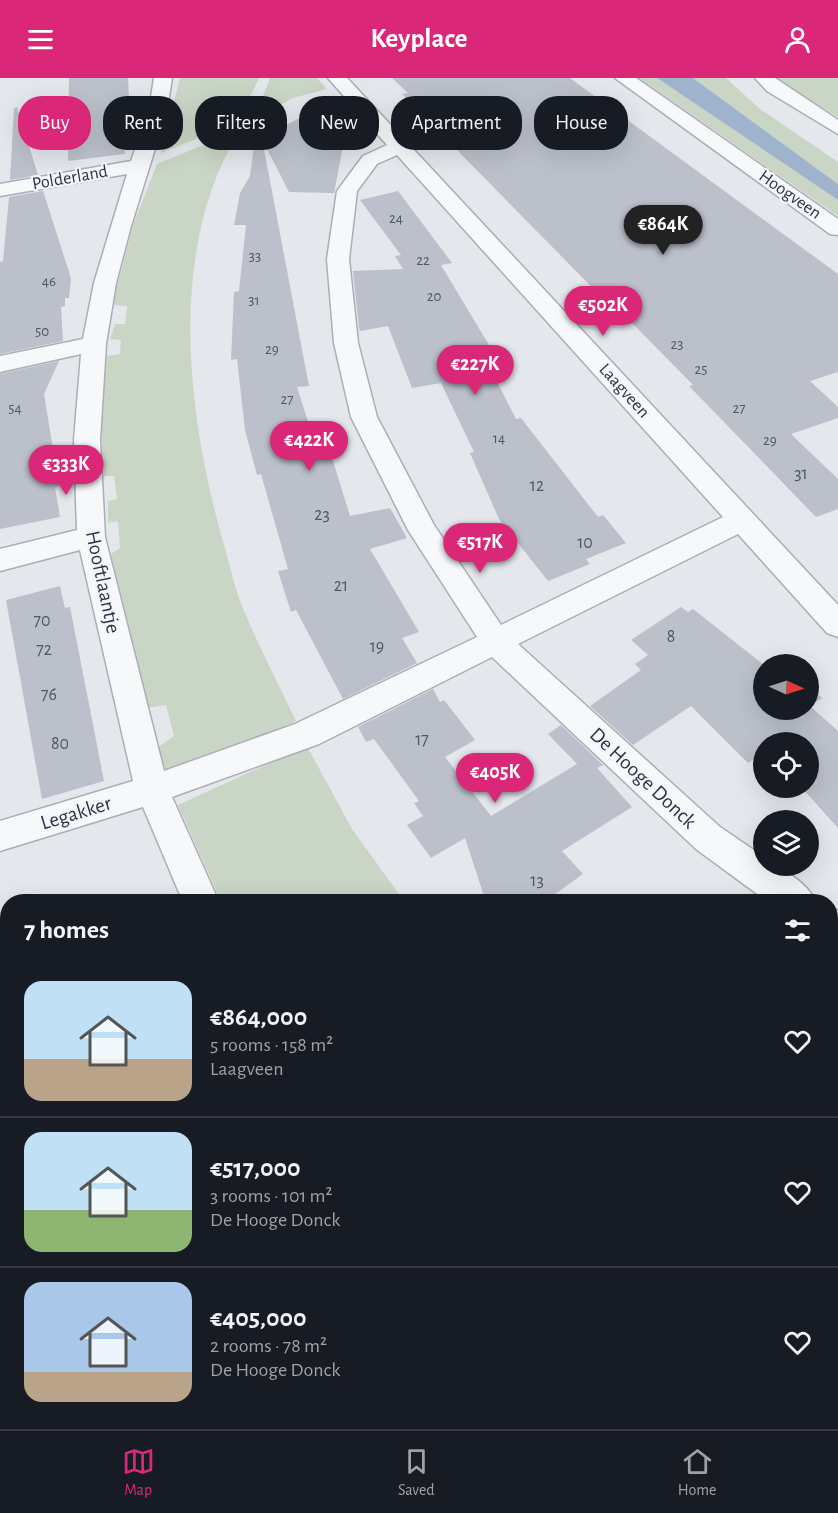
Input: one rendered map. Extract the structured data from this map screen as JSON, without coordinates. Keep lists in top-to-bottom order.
{
  "streets": {
    "street": [
      "Polderland",
      "Hoogveen",
      "Laagveen",
      "Hooftlaantje",
      "De Hooge Donck",
      "Legakker"
    ]
  },
  "crossings": [
    ["Polderland", "Hooftlaantje"],
    ["Hooftlaantje", "Legakker"]
  ],
  "house_numbers": [
    "24",
    "33",
    "22",
    "46",
    "20",
    "31",
    "50",
    "23",
    "29",
    "25",
    "27",
    "54",
    "27",
    "14",
    "29",
    "31",
    "12",
    "23",
    "10",
    "21",
    "70",
    "8",
    "19",
    "72",
    "76",
    "17",
    "80",
    "13"
  ],
  "north": "right",
  "page": {
    "header": "Keyplace",
    "chip": [
      "Buy",
      "Rent",
      "Filters",
      "New",
      "Apartment",
      "House"
    ],
    "price": [
      "€864K",
      "€502K",
      "€227K",
      "€422K",
      "€333K",
      "€517K",
      "€405K"
    ],
    "heading": "7 homes",
    "list": [
      {
        "name": "€864,000",
        "note": "5 rooms · 158 m² · Laagveen"
      },
      {
        "name": "€517,000",
        "note": "3 rooms · 101 m² · De Hooge Donck"
      },
      {
        "name": "€405,000",
        "note": "2 rooms · 78 m² · De Hooge Donck"
      }
    ],
    "tabs": ["Map", "Saved", "Home"]
  }
}
